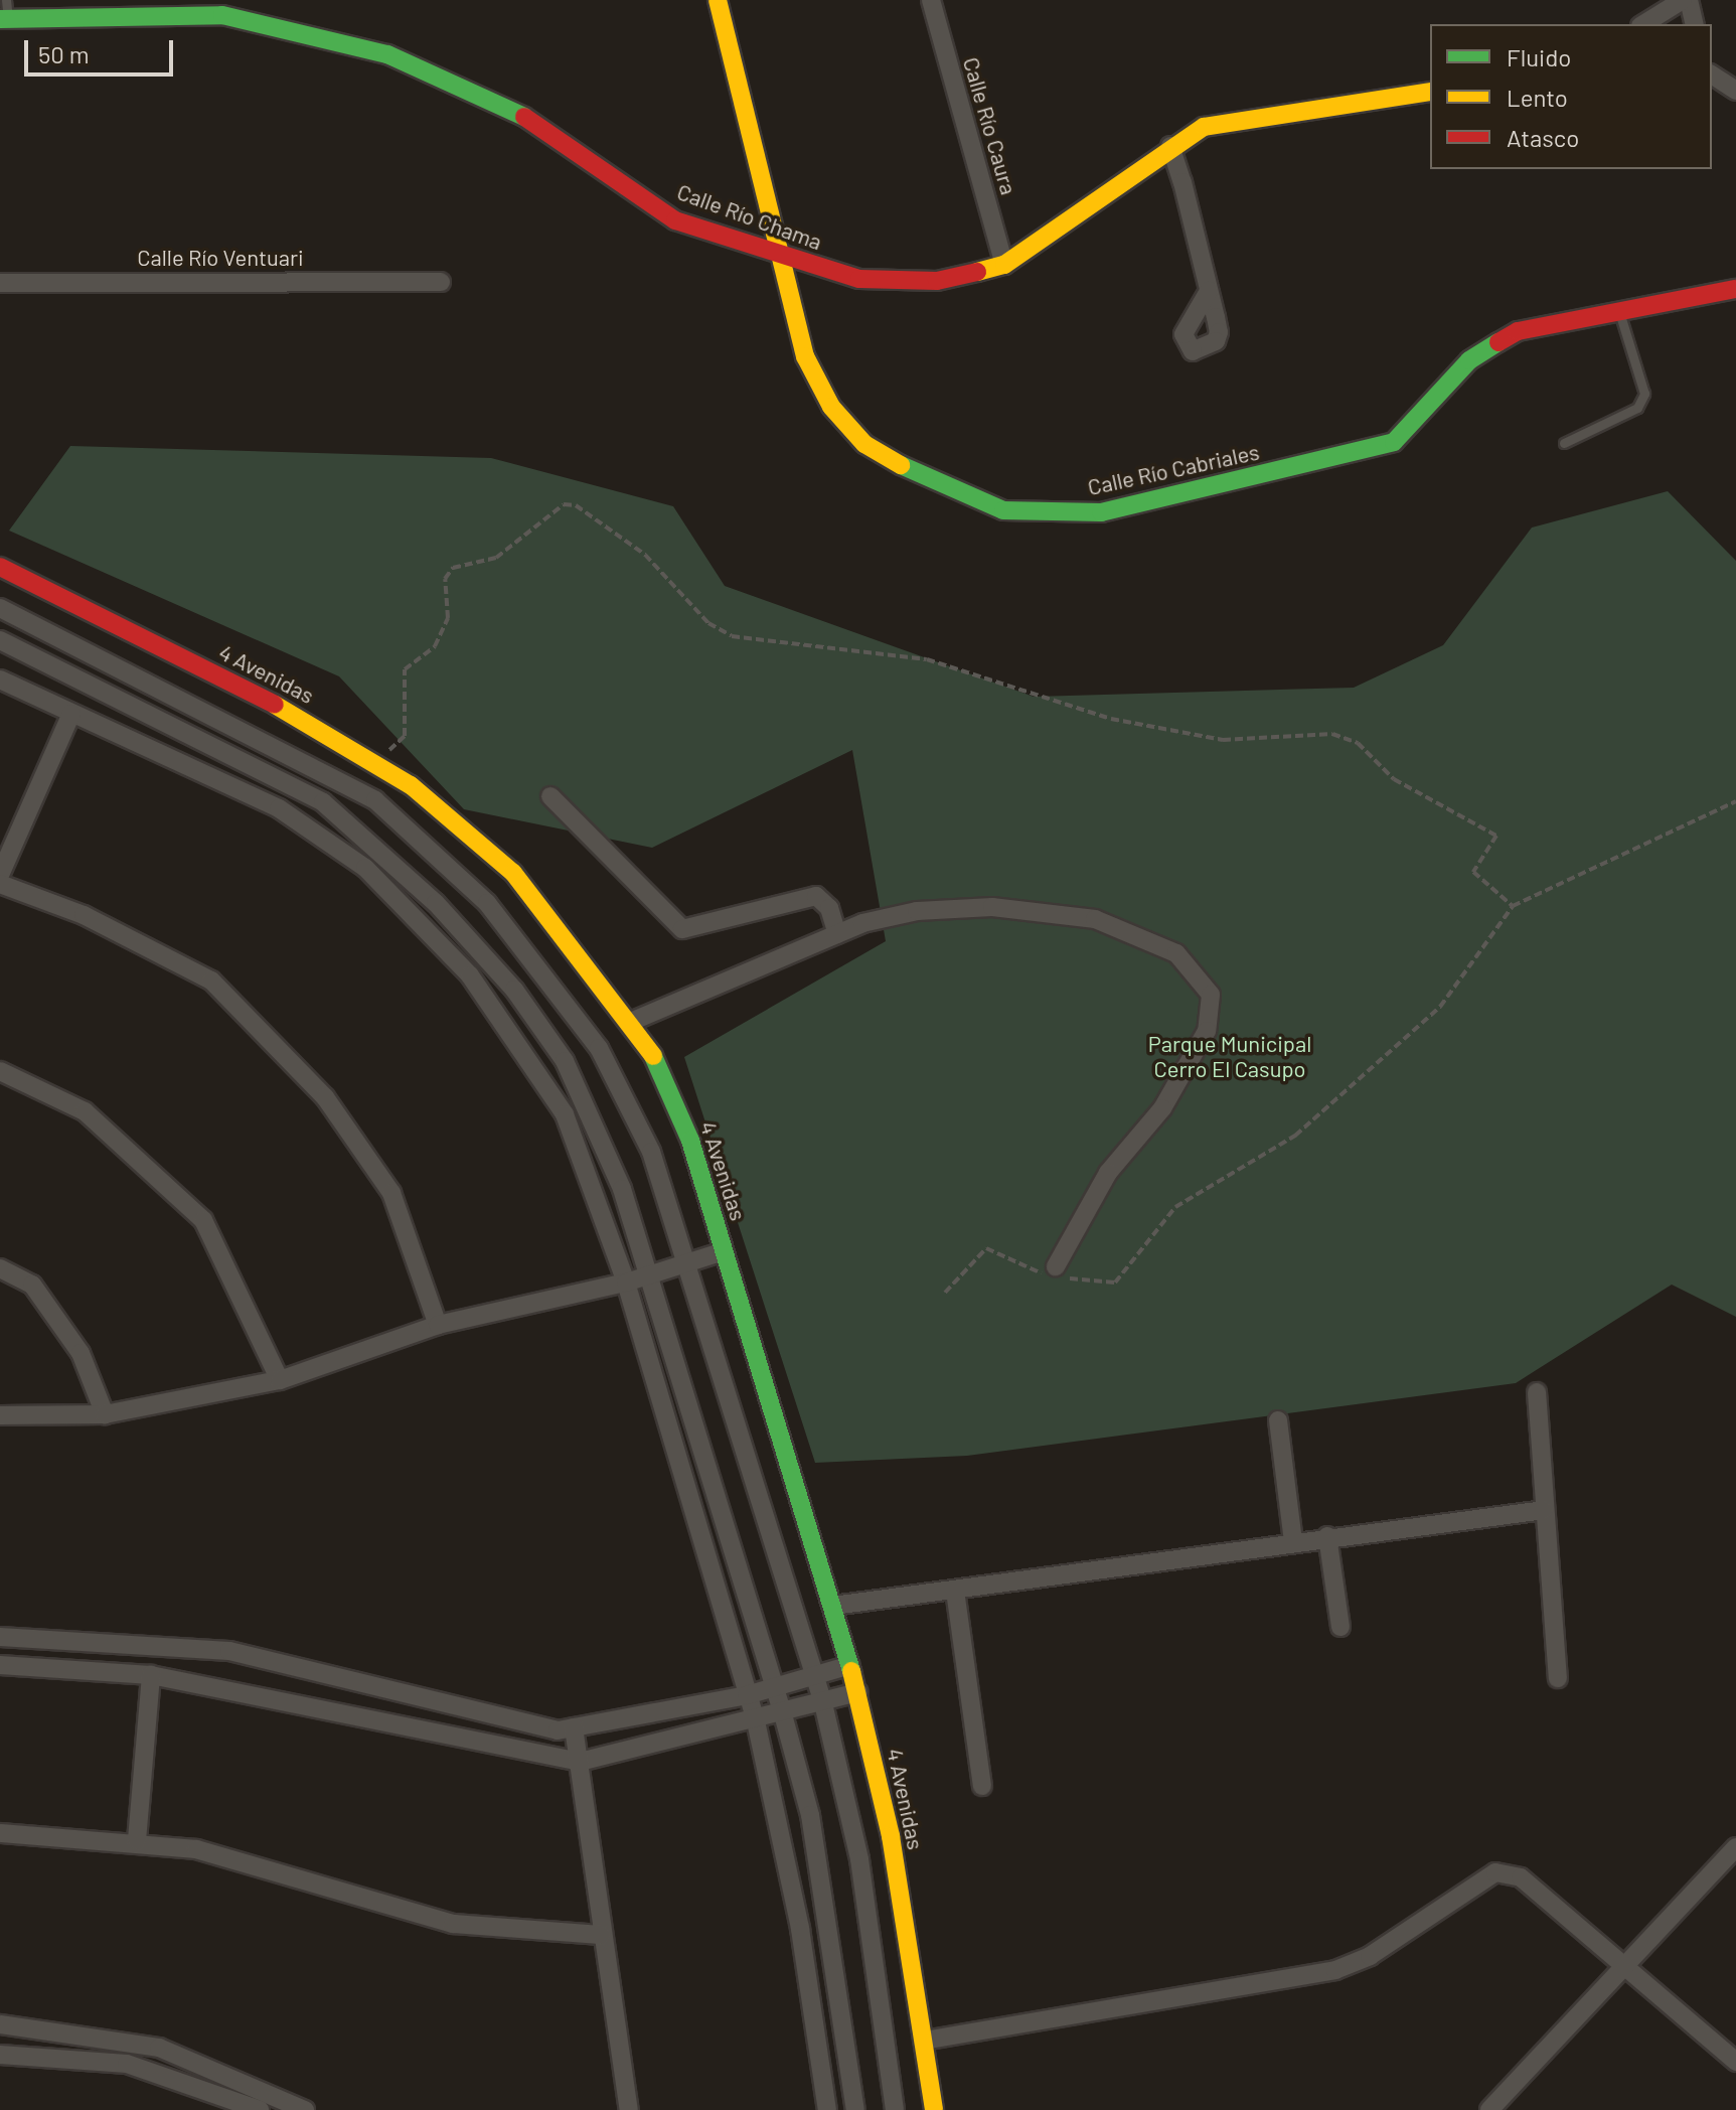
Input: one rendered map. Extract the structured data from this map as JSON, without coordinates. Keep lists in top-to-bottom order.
{
  "streets": {
    "street": [
      "Calle Río Caura",
      "Calle Río Chama",
      "Calle Río Ventuari",
      "Calle Río Cabriales",
      "4 Avenidas"
    ]
  },
  "crossings": [
    ["Calle Río Caura", "Calle Río Chama"],
    ["Calle Río Chama", "Calle Río Cabriales"]
  ],
  "parks": ["Parque Municipal Cerro El Casupo"],
  "legend": ["Fluido", "Lento", "Atasco"],
  "scale_bar": "50 m"
}
